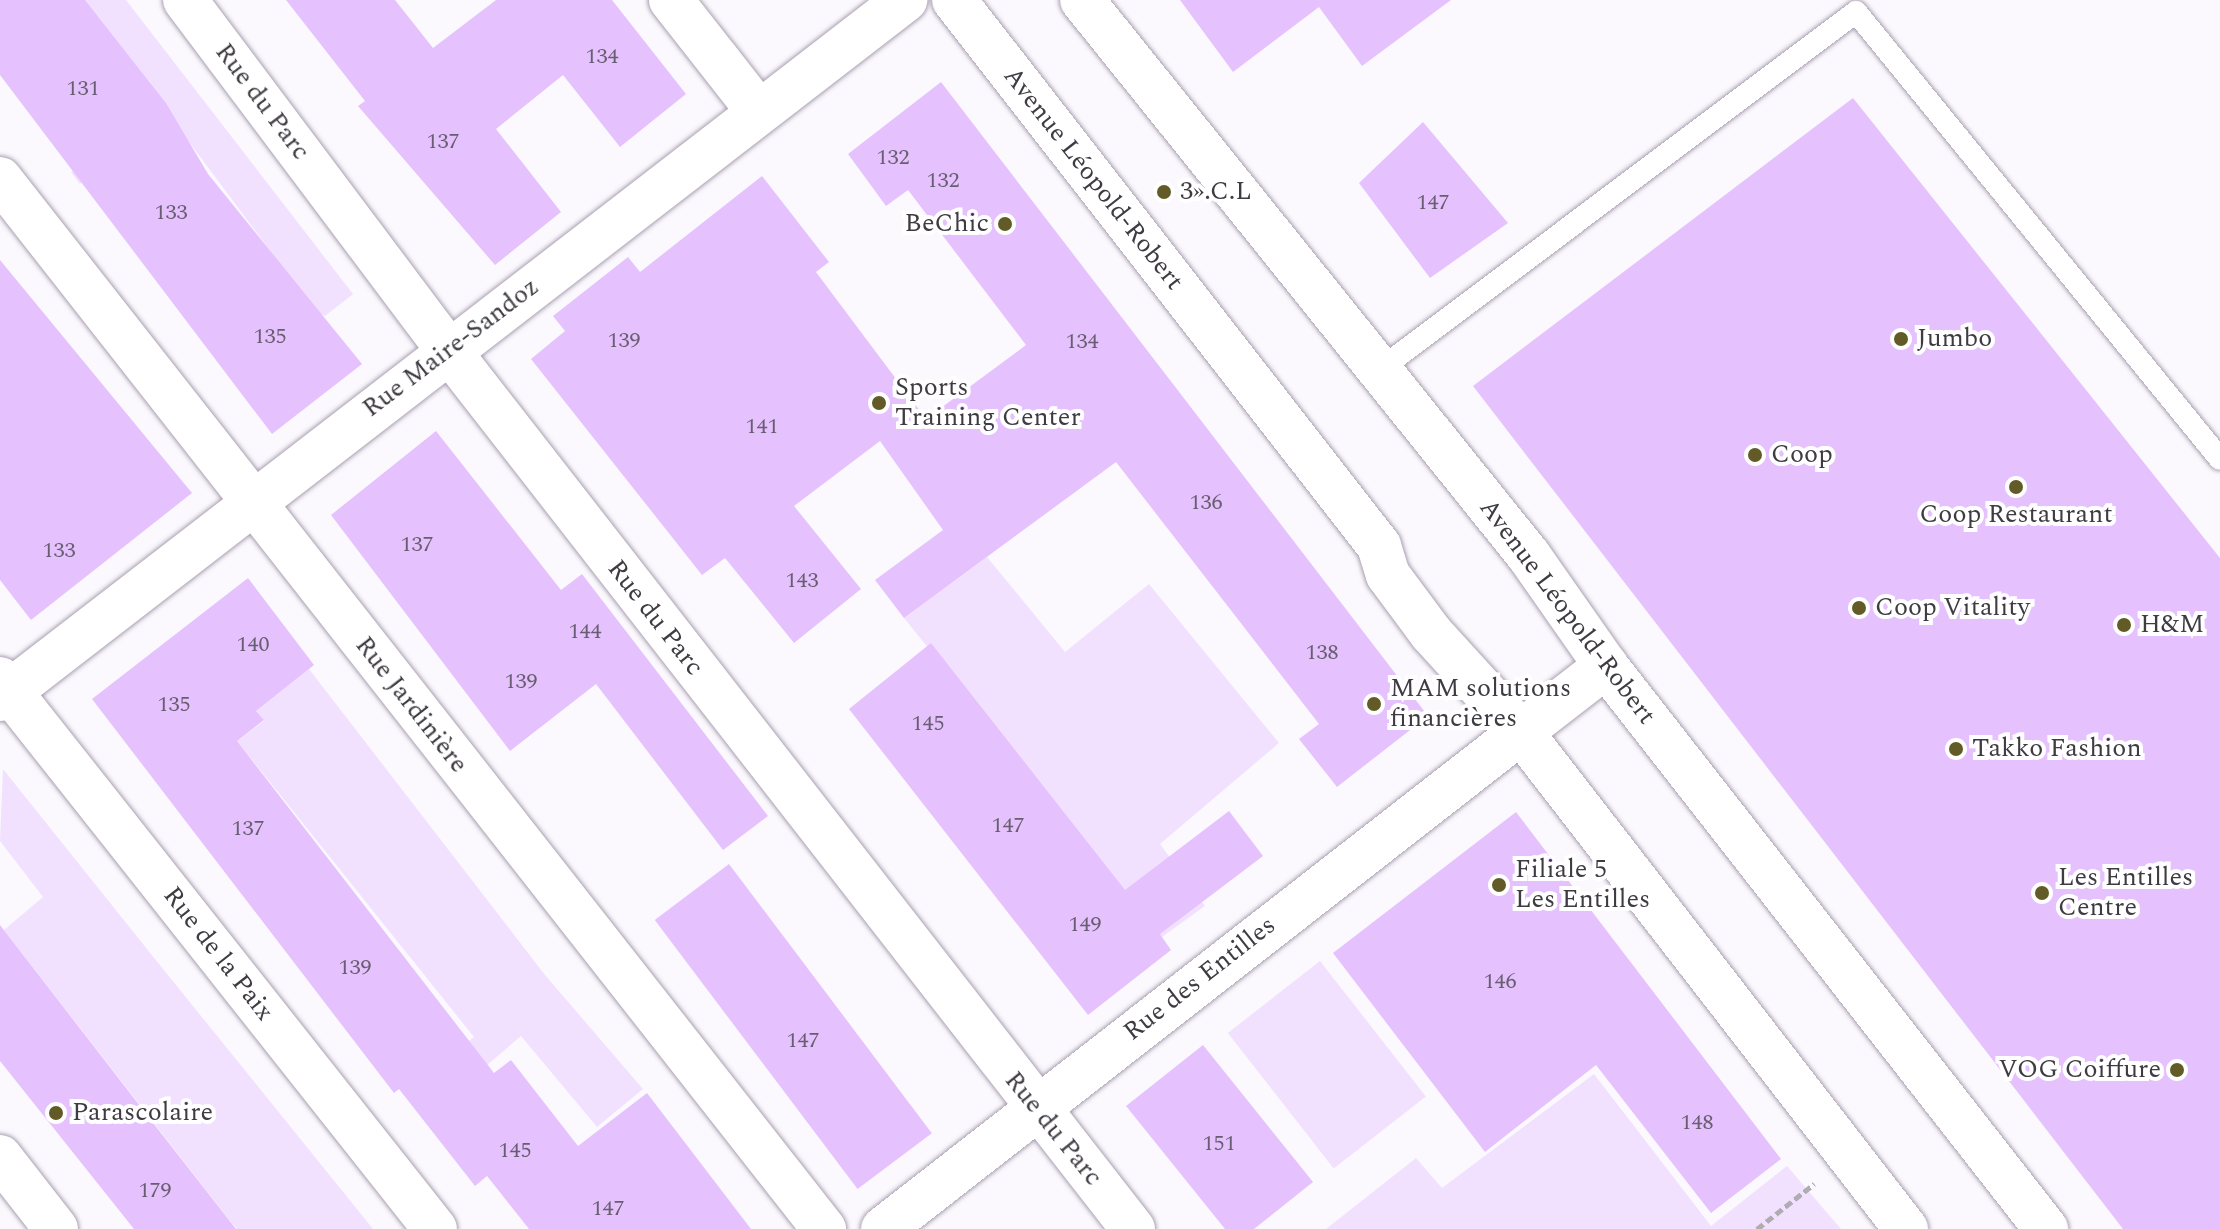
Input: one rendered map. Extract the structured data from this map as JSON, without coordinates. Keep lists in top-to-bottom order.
{
  "streets": {
    "street": [
      "Rue du Parc",
      "Avenue Léopold-Robert",
      "Rue Maire-Sandoz",
      "Rue Jardinière",
      "Rue de la Paix",
      "Rue des Entilles"
    ]
  },
  "crossings": [
    ["Rue du Parc", "Rue Maire-Sandoz"],
    ["Rue du Parc", "Rue des Entilles"],
    ["Avenue Léopold-Robert", "Rue des Entilles"],
    ["Rue Maire-Sandoz", "Rue Jardinière"],
    ["Rue Maire-Sandoz", "Rue de la Paix"]
  ],
  "places": [
    "3».C.L",
    "BeChic",
    "Jumbo",
    "Sports Training Center",
    "Coop",
    "Coop Restaurant",
    "Coop Vitality",
    "H&M",
    "MAM solutions financières",
    "Takko Fashion",
    "Filiale 5 Les Entilles",
    "Les Entilles Centre",
    "VOG Coiffure",
    "Parascolaire"
  ],
  "house_numbers": [
    "134",
    "131",
    "137",
    "132",
    "132",
    "147",
    "133",
    "135",
    "139",
    "134",
    "141",
    "136",
    "137",
    "133",
    "143",
    "144",
    "140",
    "138",
    "139",
    "135",
    "145",
    "147",
    "137",
    "149",
    "139",
    "146",
    "147",
    "148",
    "151",
    "145",
    "179",
    "147"
  ]
}
